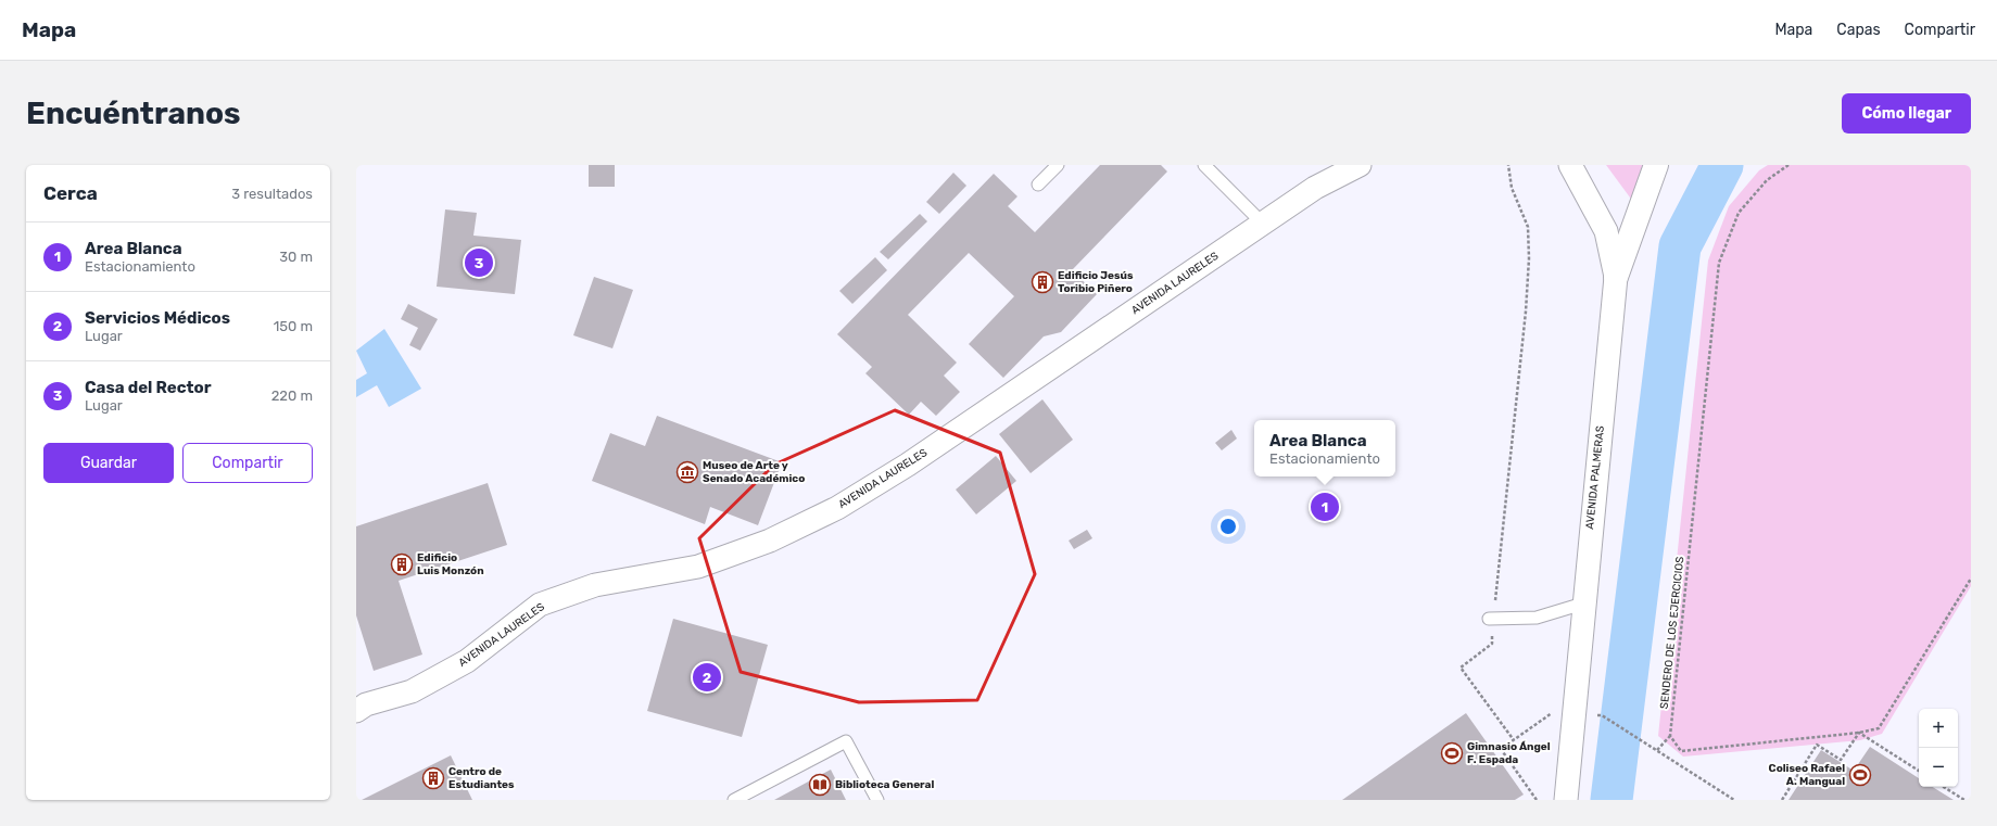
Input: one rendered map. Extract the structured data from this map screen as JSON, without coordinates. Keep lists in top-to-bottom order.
{
  "streets": {
    "street": ["AVENIDA LAURELES", "AVENIDA PALMERAS"],
    "path": ["SENDERO DE LOS EJERCICIOS"]
  },
  "places": {
    "building": ["Edificio Jesús Toribio Piñero", "Edificio Luis Monzón", "Centro de Estudiantes"],
    "museum": ["Museo de Arte y Senado Académico"],
    "sports": ["Gimnasio Ángel F. Espada", "Coliseo Rafael A. Mangual"],
    "library": ["Biblioteca General"]
  },
  "page": {
    "header": "Mapa",
    "nav": ["Mapa", "Capas", "Compartir"],
    "buttons": [
      "Cómo llegar",
      ["Guardar", "Compartir"]
    ],
    "title": "Encuéntranos",
    "heading": ["Cerca", "3 resultados"],
    "list": [
      {
        "mark": "1",
        "name": "Area Blanca",
        "note": "Estacionamiento",
        "value": "30 m"
      },
      {
        "mark": "2",
        "name": "Servicios Médicos",
        "note": "Lugar",
        "value": "150 m"
      },
      {
        "mark": "3",
        "name": "Casa del Rector",
        "note": "Lugar",
        "value": "220 m"
      }
    ],
    "pins": ["3", "1", "2"],
    "popup": ["Area Blanca", "Estacionamiento"],
    "map_buttons": ["+", "−"]
  }
}
